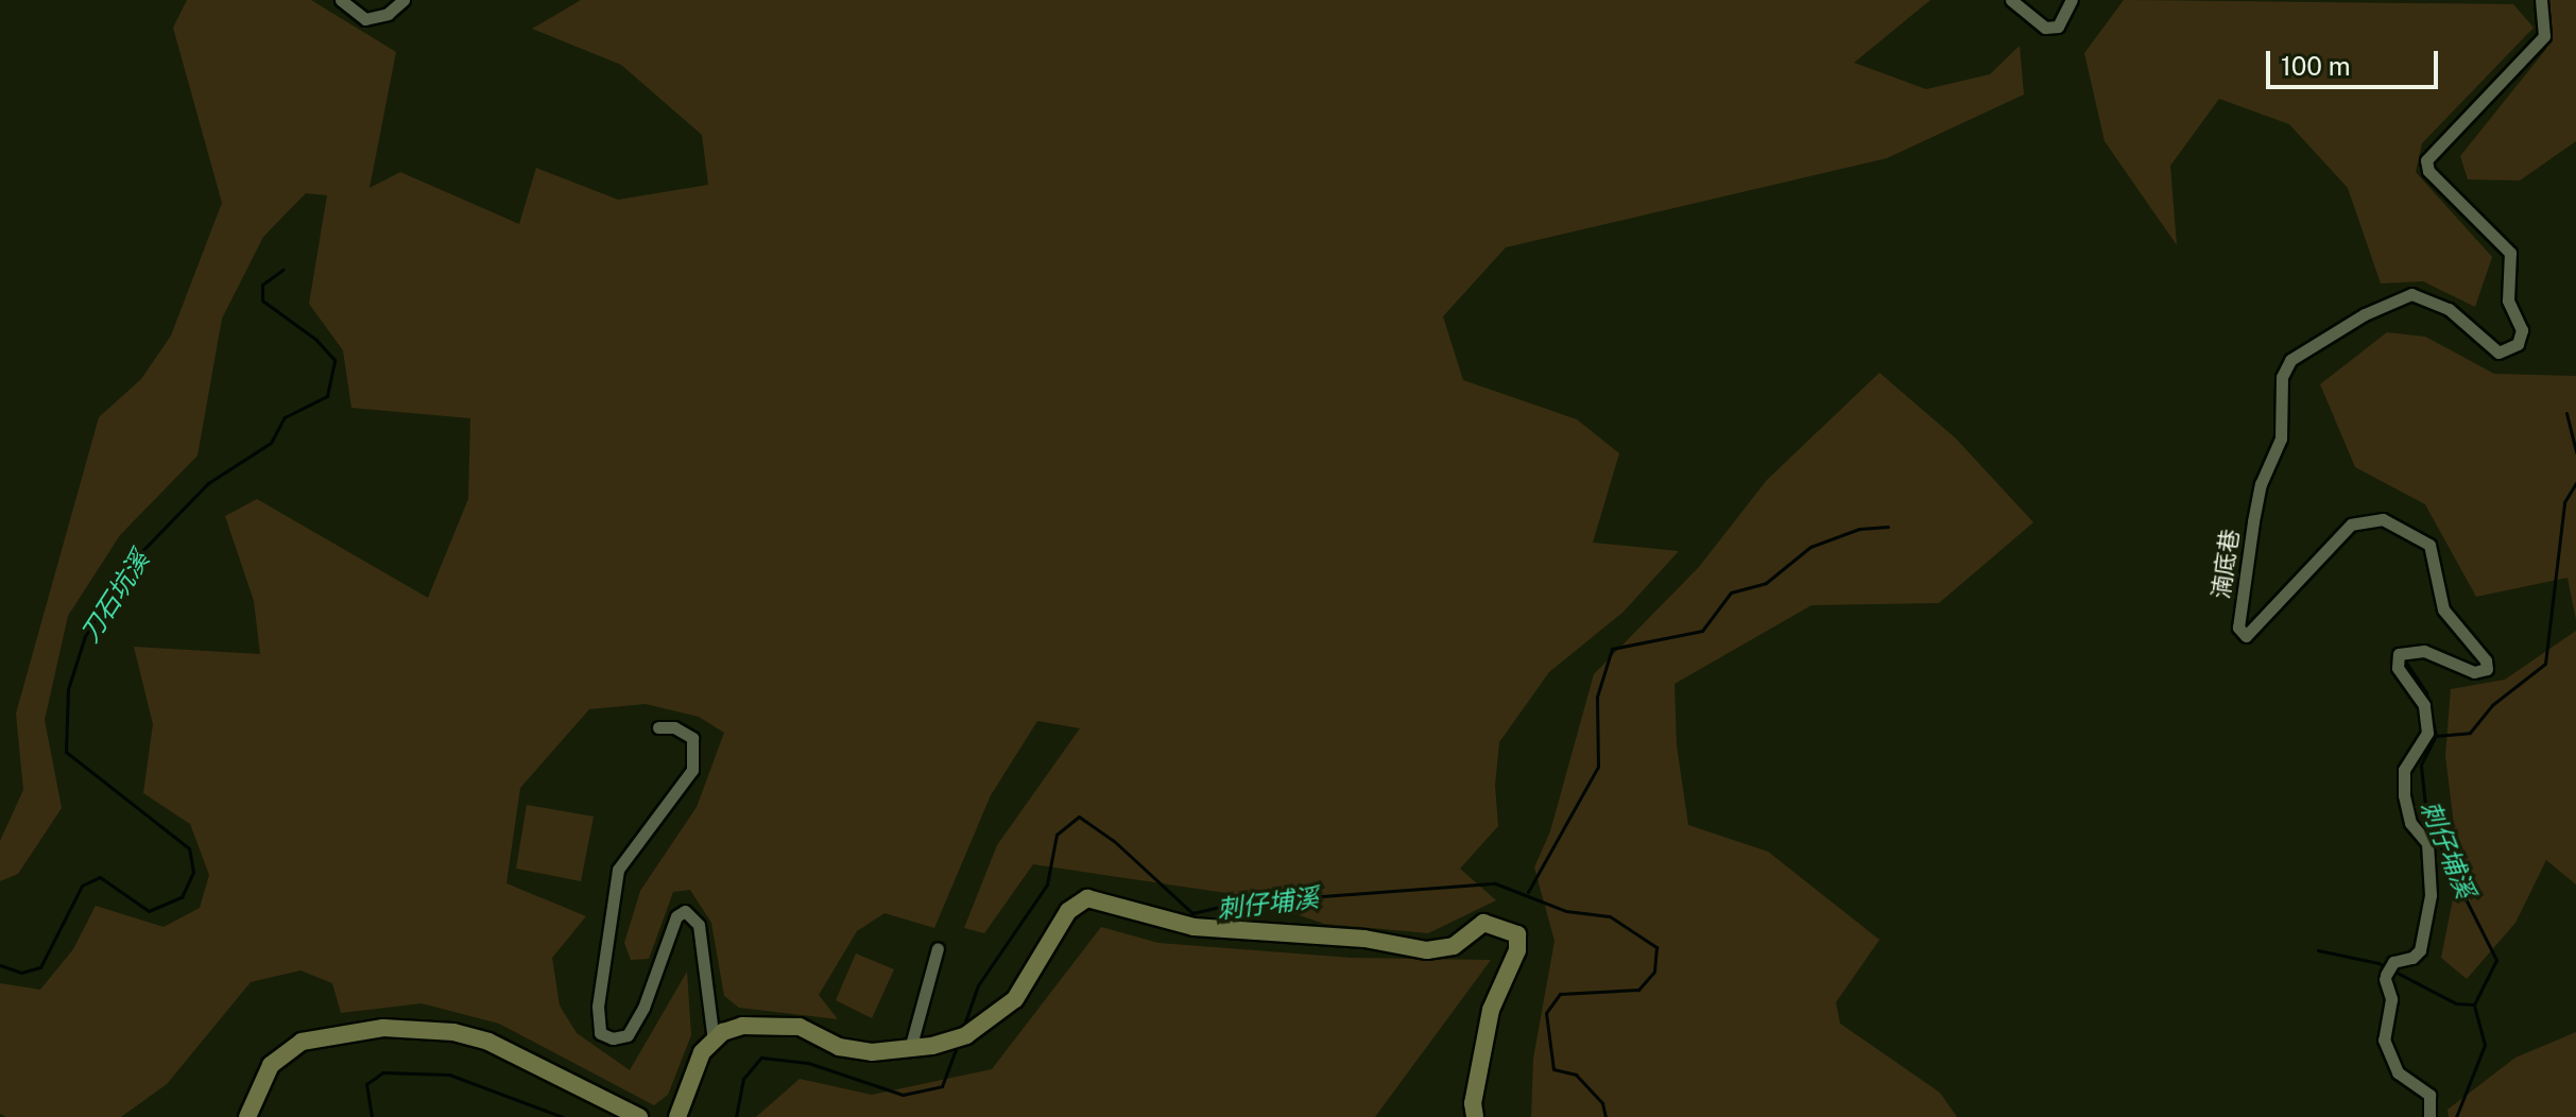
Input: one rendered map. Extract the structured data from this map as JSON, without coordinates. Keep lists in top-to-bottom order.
{
  "streets": {
    "street": ["湳底巷"]
  },
  "water": ["刀石坑溪", "刺仔埔溪"],
  "scale_bar": "100 m"
}
